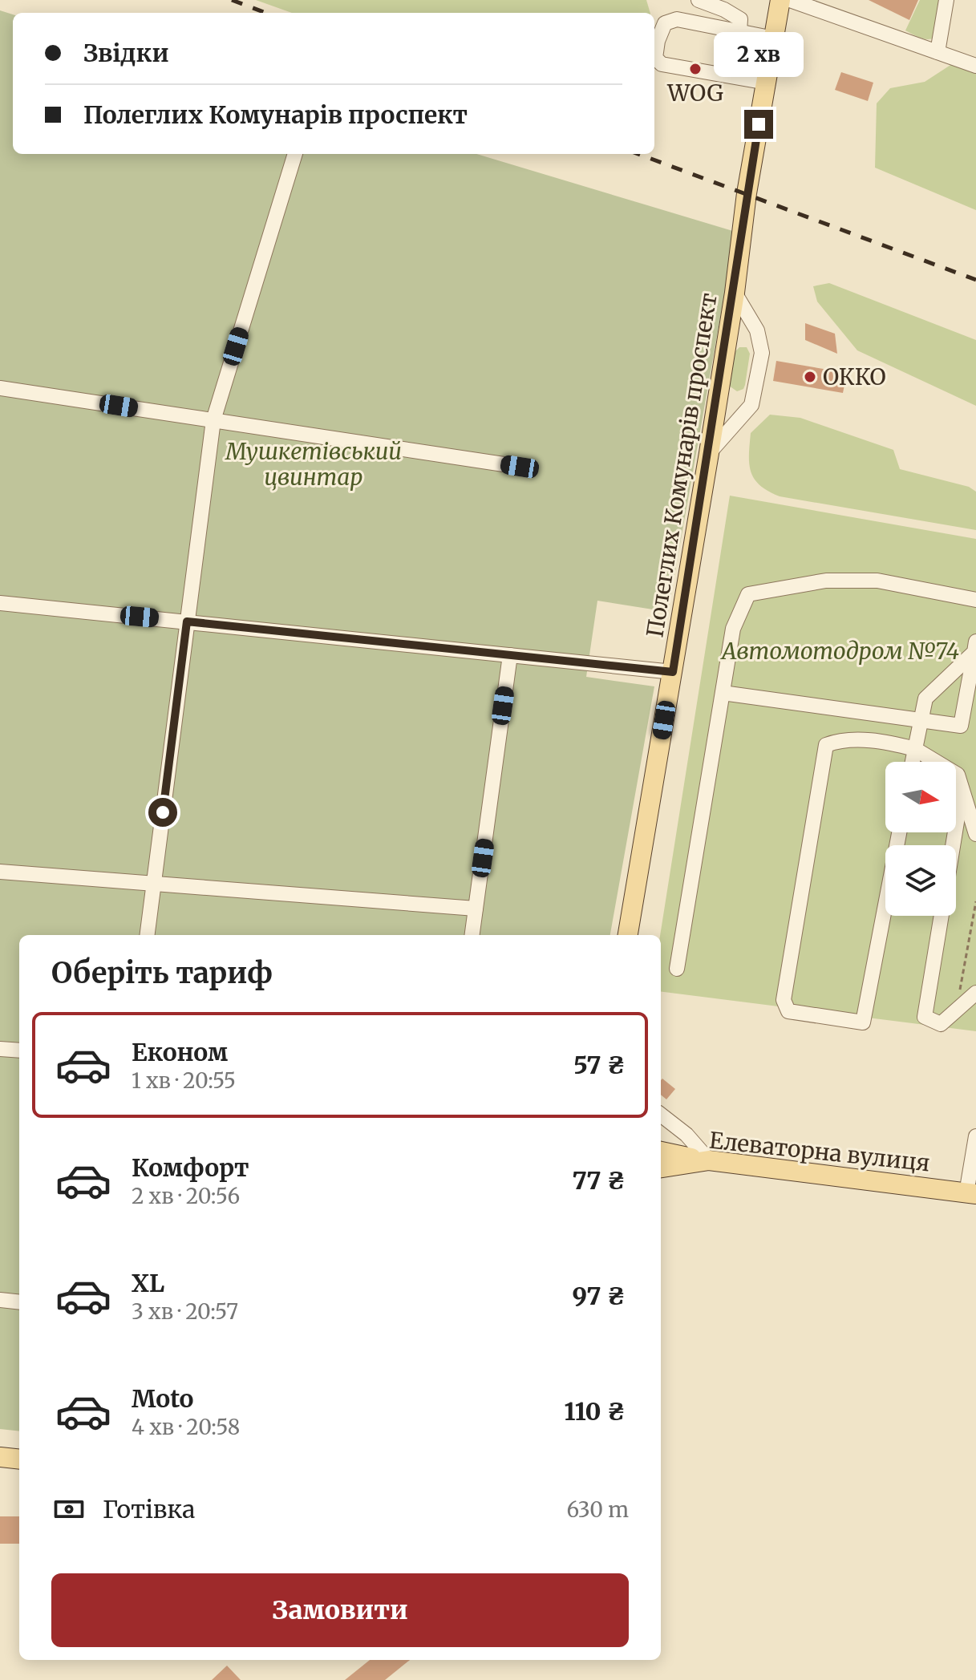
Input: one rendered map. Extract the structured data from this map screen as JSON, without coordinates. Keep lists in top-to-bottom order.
{
  "streets": {
    "main road": ["Полеглих Комунарів проспект", "Елеваторна вулиця"]
  },
  "parks": ["Мушкетівський цвинтар", "Автомотодром №74"],
  "places": ["WOG", "ОККО"],
  "north": "right",
  "page": {
    "banner": ["Звідки", "Полеглих Комунарів проспект"],
    "bubble": "2 хв",
    "heading": "Оберіть тариф",
    "list": [
      {
        "name": "Економ",
        "note": "1 хв · 20:55",
        "value": "57 ₴"
      },
      {
        "name": "Комфорт",
        "note": "2 хв · 20:56",
        "value": "77 ₴"
      },
      {
        "name": "XL",
        "note": "3 хв · 20:57",
        "value": "97 ₴"
      },
      {
        "name": "Moto",
        "note": "4 хв · 20:58",
        "value": "110 ₴"
      }
    ],
    "pay": ["Готівка", "630 m"],
    "buttons": "Замовити"
  }
}
